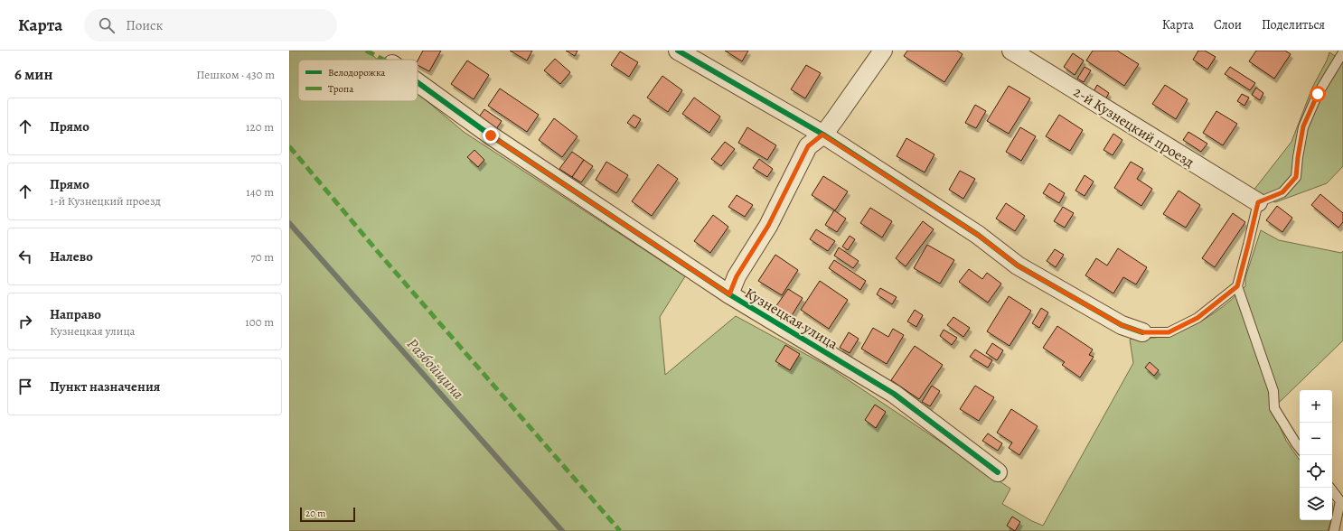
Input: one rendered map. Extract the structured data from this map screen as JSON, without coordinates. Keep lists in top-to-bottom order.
{
  "streets": {
    "street": ["2-й Кузнецкий проезд", "Кузнецкая улица"]
  },
  "water": ["Разбойщина"],
  "legend": ["Велодорожка", "Тропа"],
  "scale_bar": "20 m",
  "page": {
    "header": "Карта",
    "search": "Поиск",
    "nav": ["Карта", "Слои", "Поделиться"],
    "heading": ["6 мин", "Пешком · 430 m"],
    "list": [
      ["Прямо", "120 m"],
      ["Прямо", "1-й Кузнецкий проезд", "140 m"],
      ["Налево", "70 m"],
      ["Направо", "Кузнецкая улица", "100 m"],
      "Пункт назначения"
    ],
    "map_buttons": ["+", "−"],
    "scale": "20 m"
  }
}
